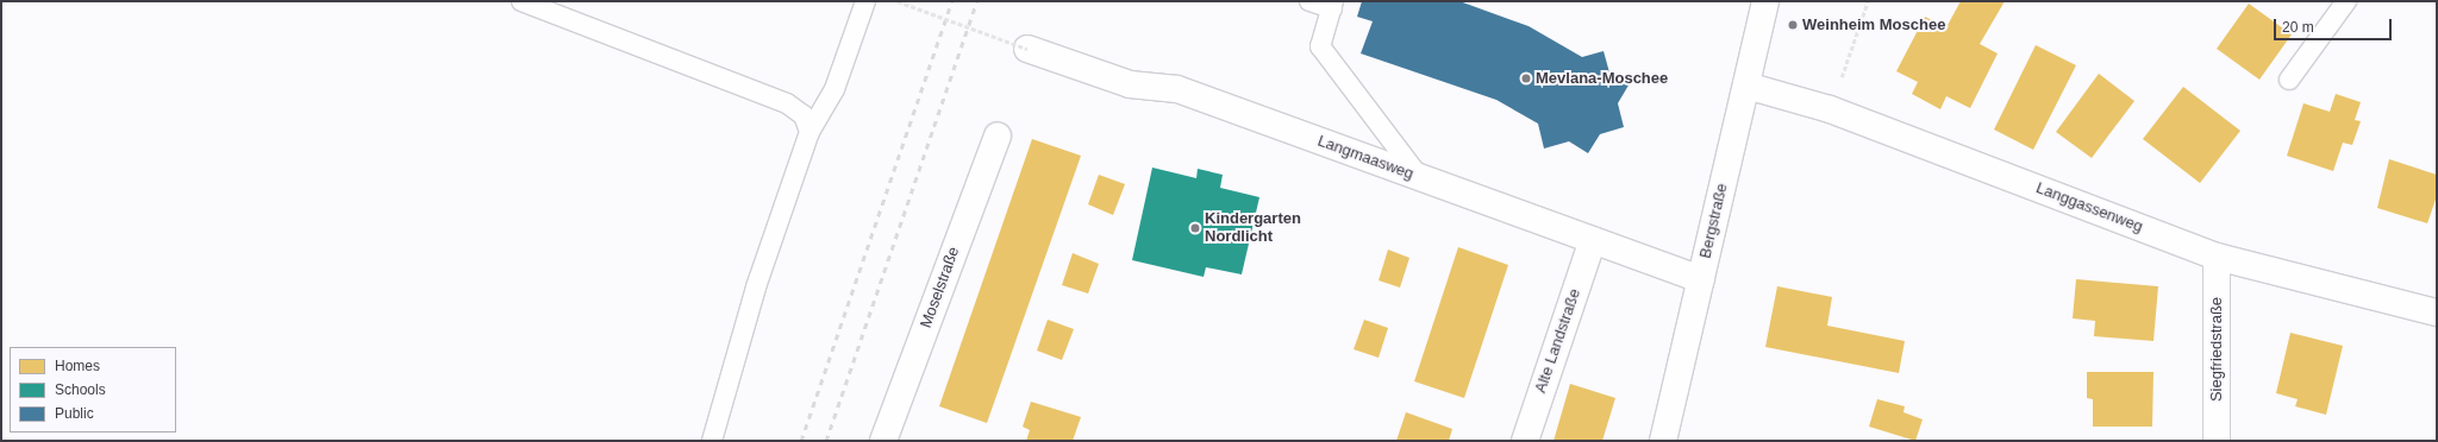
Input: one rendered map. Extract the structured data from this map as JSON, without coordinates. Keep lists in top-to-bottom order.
{
  "streets": {
    "street": [
      "Langmaasweg",
      "Langgassenweg",
      "Bergstraße",
      "Moselstraße",
      "Alte Landstraße",
      "Siegfriedstraße"
    ]
  },
  "crossings": [
    ["Langmaasweg", "Bergstraße"],
    ["Langmaasweg", "Alte Landstraße"],
    ["Langgassenweg", "Bergstraße"],
    ["Langgassenweg", "Siegfriedstraße"]
  ],
  "places": ["Weinheim Moschee", "Mevlana-Moschee", "Kindergarten Nordlicht"],
  "legend": ["Homes", "Schools", "Public"],
  "scale_bar": "20 m"
}
